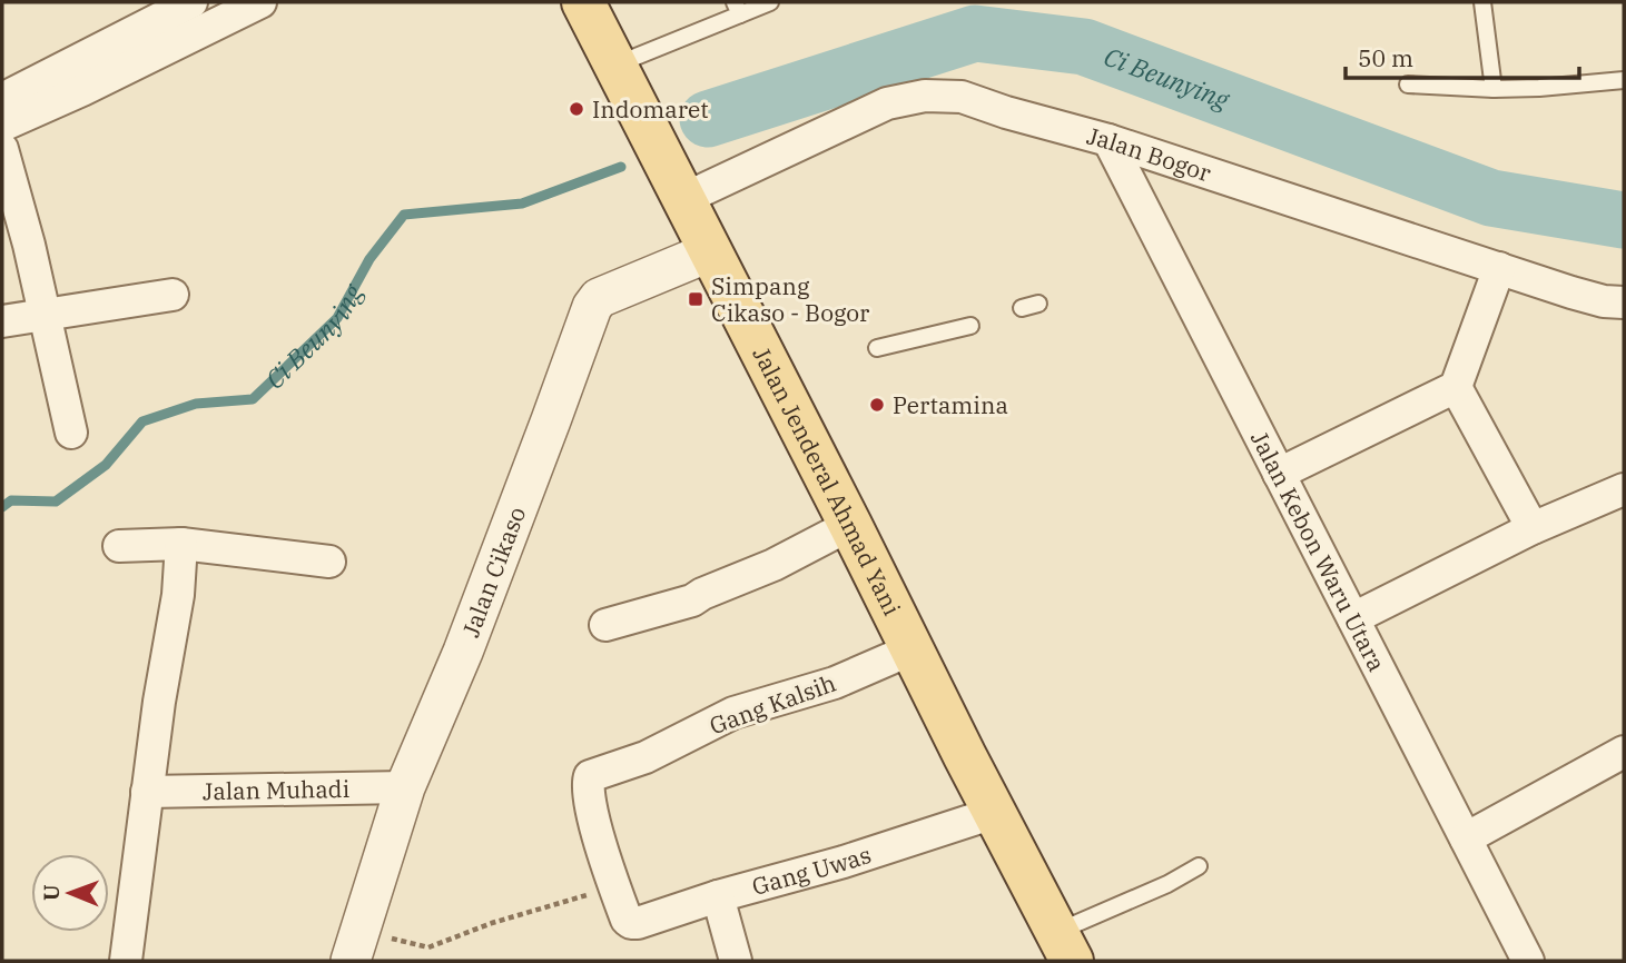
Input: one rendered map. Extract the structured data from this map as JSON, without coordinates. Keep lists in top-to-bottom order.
{
  "streets": {
    "main road": ["Jalan Jenderal Ahmad Yani"],
    "street": [
      "Jalan Bogor",
      "Jalan Kebon Waru Utara",
      "Jalan Cikaso",
      "Gang Kalsih",
      "Jalan Muhadi",
      "Gang Uwas"
    ]
  },
  "crossings": [
    ["Jalan Bogor", "Jalan Jenderal Ahmad Yani"],
    ["Jalan Bogor", "Jalan Kebon Waru Utara"],
    ["Jalan Jenderal Ahmad Yani", "Jalan Cikaso"],
    ["Jalan Jenderal Ahmad Yani", "Gang Kalsih"],
    ["Jalan Jenderal Ahmad Yani", "Gang Uwas"],
    ["Jalan Cikaso", "Jalan Muhadi"],
    ["Gang Kalsih", "Gang Uwas"]
  ],
  "water": ["Ci Beunying"],
  "places": {
    "other": ["Indomaret", "Pertamina"],
    "transit": ["Simpang Cikaso - Bogor"]
  },
  "scale_bar": "50 m",
  "north": "left"
}
